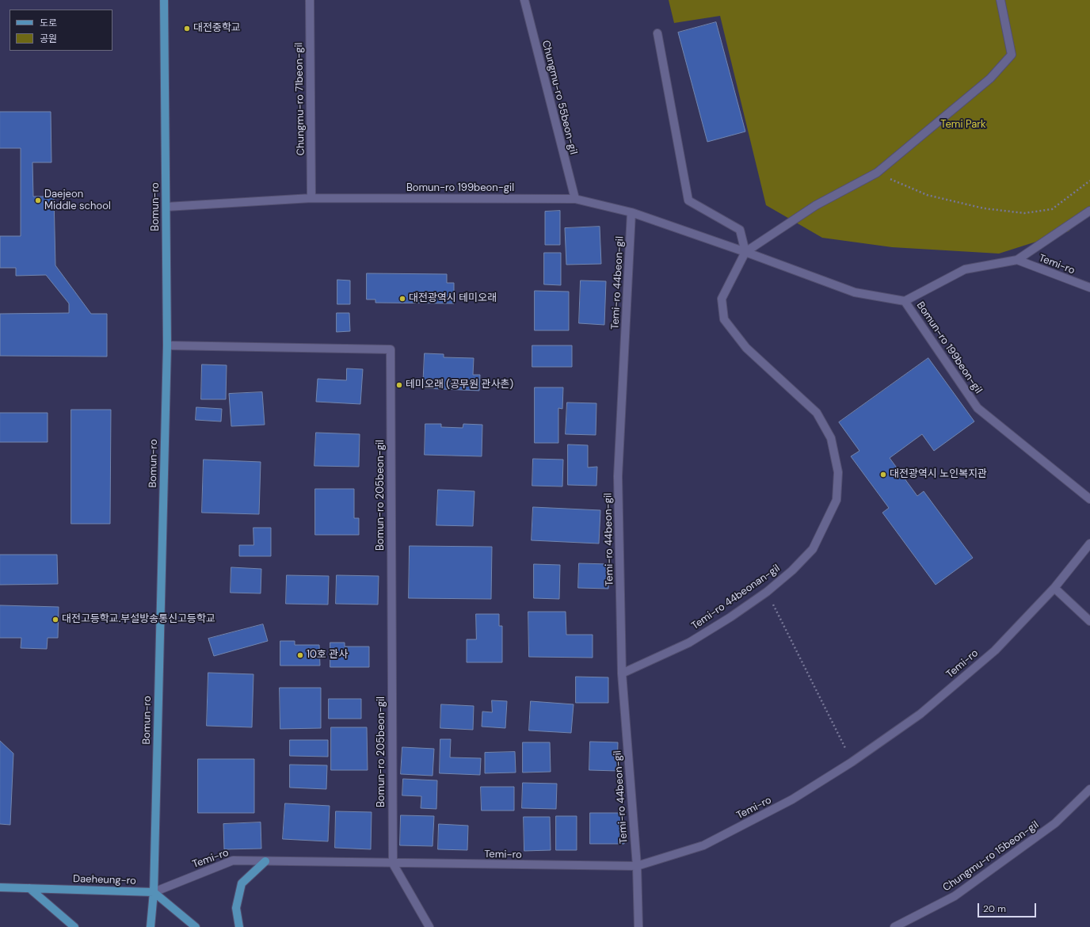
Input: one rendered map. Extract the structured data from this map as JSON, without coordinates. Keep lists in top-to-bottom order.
{
  "streets": {
    "main road": ["Bomun-ro", "Daeheung-ro"],
    "street": [
      "Chungmu-ro 55beon-gil",
      "Chungmu-ro 71beon-gil",
      "Bomun-ro 199beon-gil",
      "Temi-ro",
      "Temi-ro 44beon-gil",
      "Bomun-ro 205beon-gil",
      "Temi-ro 44beonan-gil",
      "Chungmu-ro 15beon-gil"
    ]
  },
  "crossings": [
    ["Chungmu-ro 55beon-gil", "Bomun-ro 199beon-gil"],
    ["Chungmu-ro 71beon-gil", "Bomun-ro 199beon-gil"],
    ["Bomun-ro 199beon-gil", "Bomun-ro"],
    ["Bomun-ro 199beon-gil", "Temi-ro 44beon-gil"],
    ["Bomun-ro 199beon-gil", "Temi-ro 44beonan-gil"],
    ["Bomun-ro", "Temi-ro"],
    ["Bomun-ro", "Bomun-ro 205beon-gil"],
    ["Bomun-ro", "Daeheung-ro"],
    ["Temi-ro", "Temi-ro 44beon-gil"],
    ["Temi-ro", "Bomun-ro 205beon-gil"],
    ["Temi-ro", "Daeheung-ro"],
    ["Temi-ro 44beon-gil", "Temi-ro 44beonan-gil"]
  ],
  "parks": ["Temi Park"],
  "places": [
    "대전중학교",
    "Daejeon Middle school",
    "대전광역시 테미오래",
    "테미오래 (공무원 관사촌)",
    "대전광역시 노인복지관",
    "대전고등학교.부설방송통신고등학교",
    "10호 관사"
  ],
  "legend": ["도로", "공원"],
  "scale_bar": "20 m"
}
